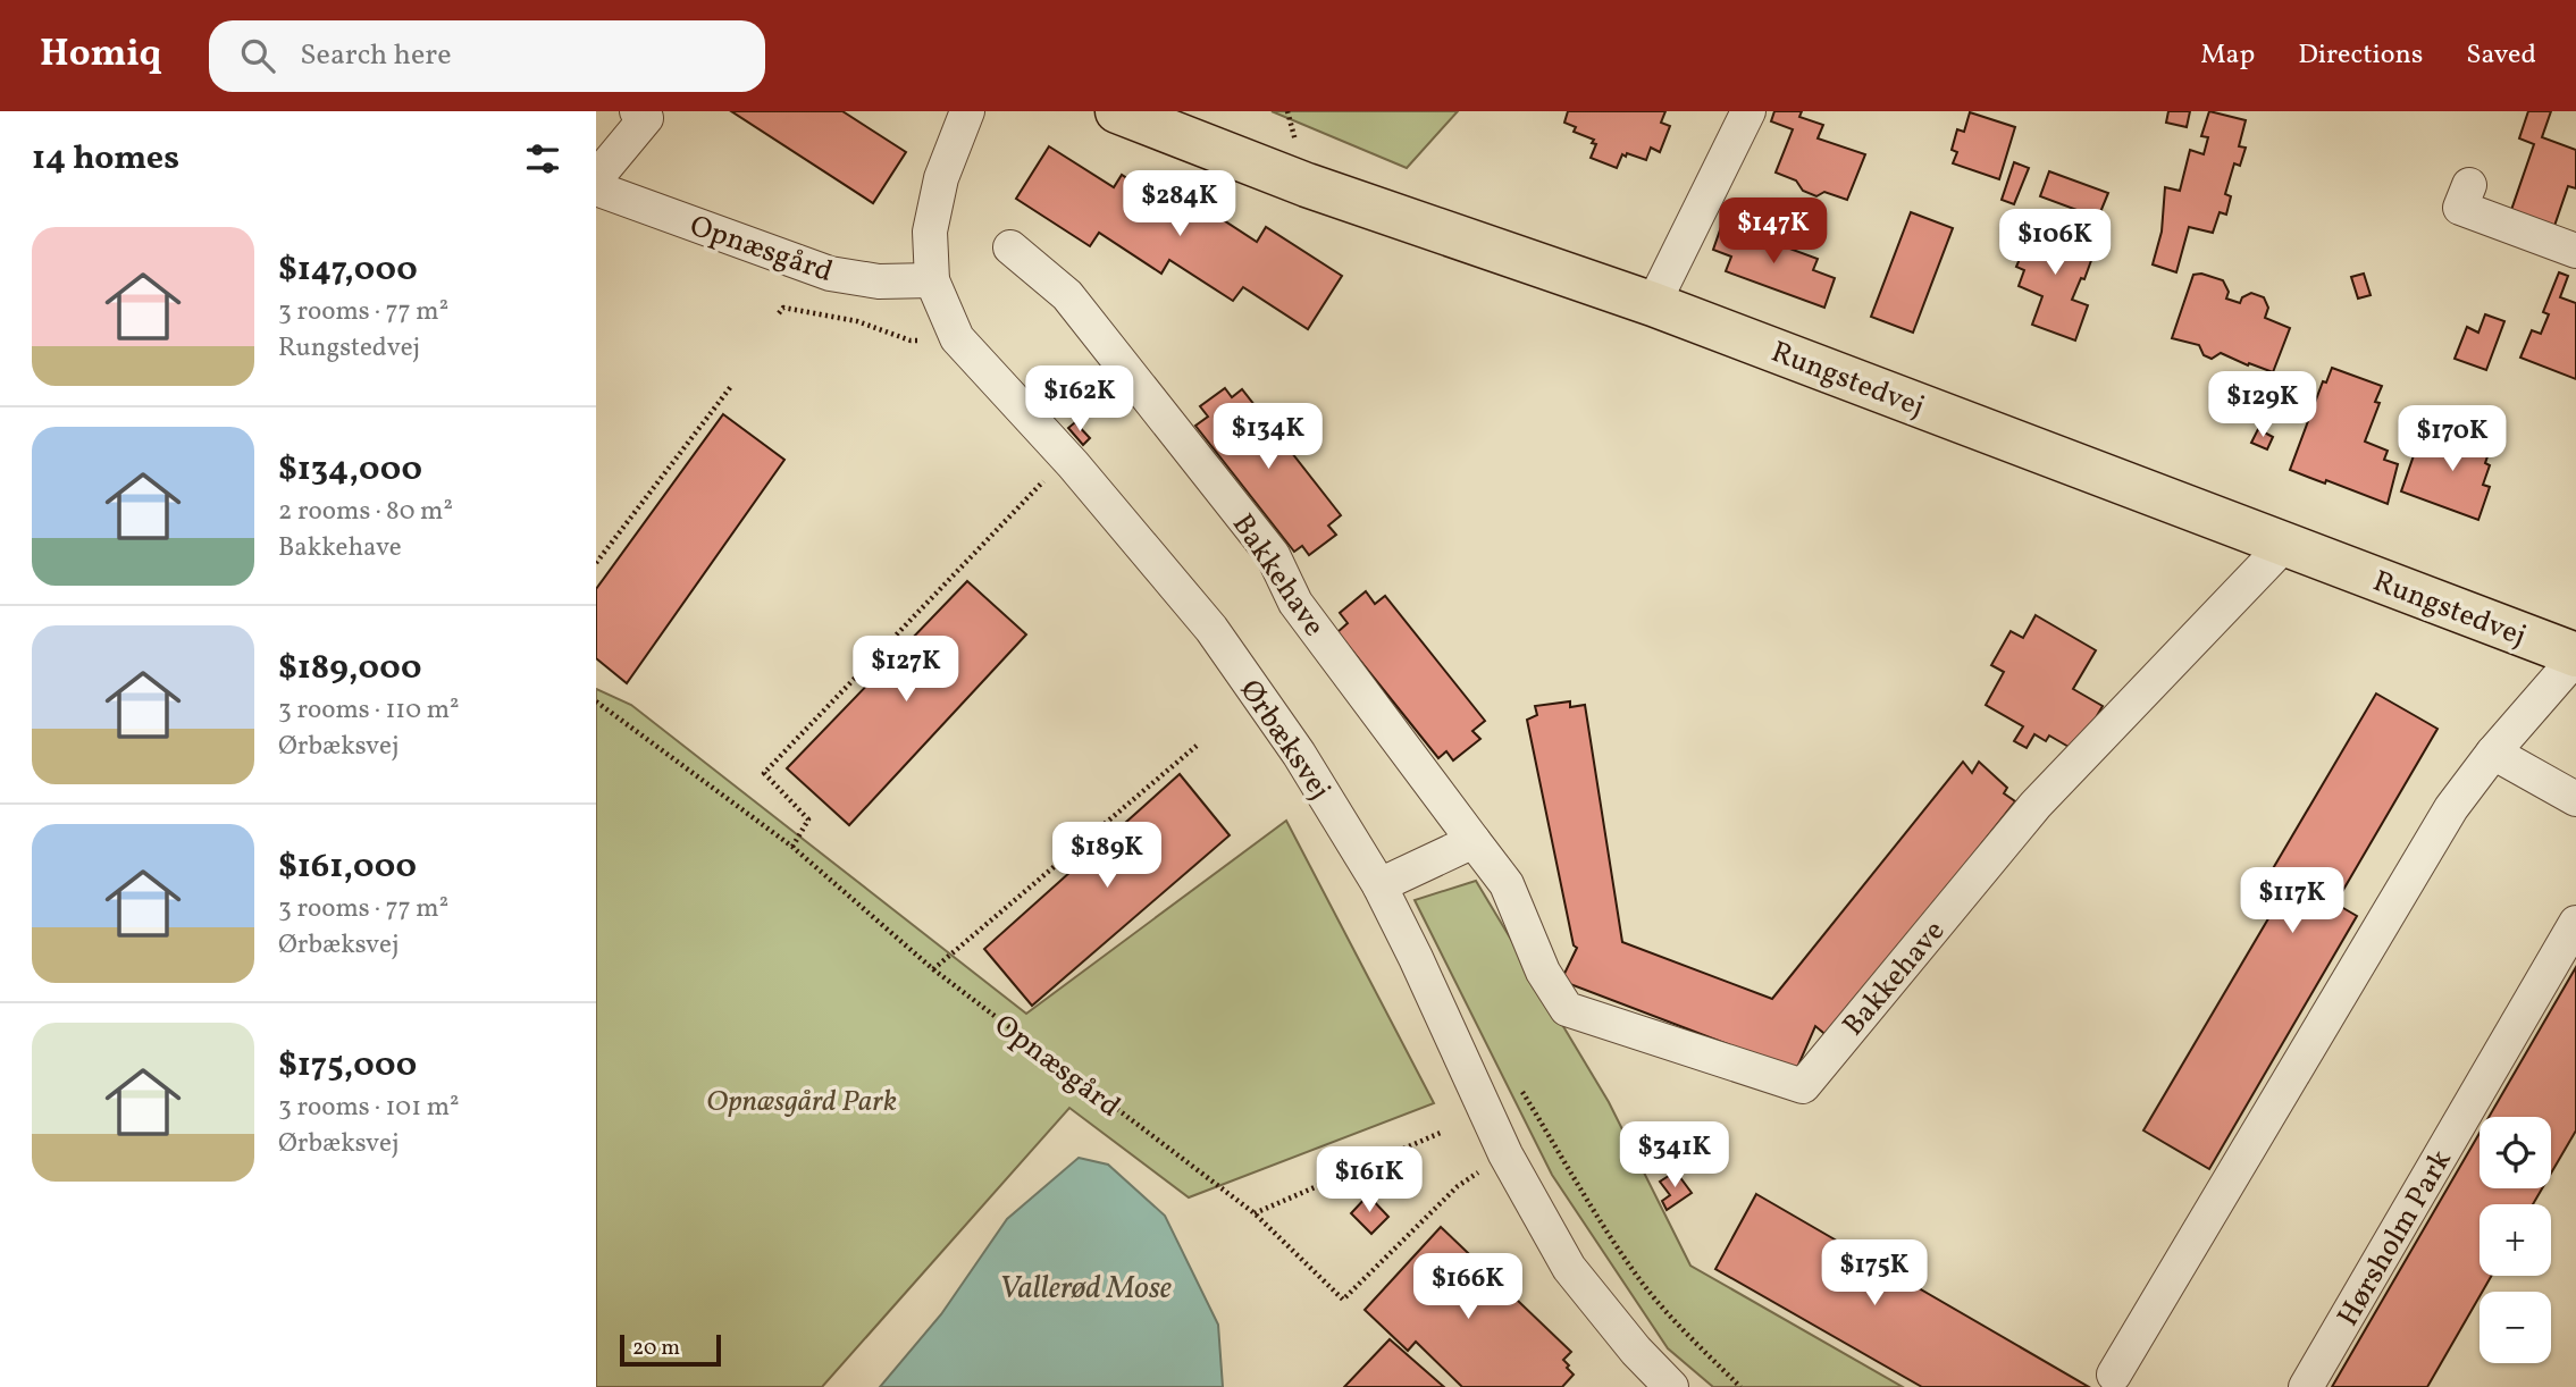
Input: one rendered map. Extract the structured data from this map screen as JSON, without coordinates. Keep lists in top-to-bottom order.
{
  "streets": {
    "main road": ["Rungstedvej"],
    "street": [
      "Opnæsgård",
      "Bakkehave",
      "Ørbæksvej",
      "Hørsholm Park"
    ]
  },
  "crossings": [
    ["Opnæsgård", "Ørbæksvej"],
    ["Rungstedvej", "Bakkehave"]
  ],
  "water": ["Vallerød Mose"],
  "parks": ["Opnæsgård Park"],
  "scale_bar": "20 m",
  "page": {
    "header": "Homiq",
    "search": "Search here",
    "nav": ["Map", "Directions", "Saved"],
    "heading": "14 homes",
    "price": [
      "$284K",
      "$147K",
      "$106K",
      "$162K",
      "$129K",
      "$134K",
      "$170K",
      "$127K",
      "$189K",
      "$117K",
      "$341K",
      "$161K",
      "$175K",
      "$166K"
    ],
    "list": [
      {
        "name": "$147,000",
        "note": "3 rooms · 77 m² · Rungstedvej"
      },
      {
        "name": "$134,000",
        "note": "2 rooms · 80 m² · Bakkehave"
      },
      {
        "name": "$189,000",
        "note": "3 rooms · 110 m² · Ørbæksvej"
      },
      {
        "name": "$161,000",
        "note": "3 rooms · 77 m² · Ørbæksvej"
      },
      {
        "name": "$175,000",
        "note": "3 rooms · 101 m² · Ørbæksvej"
      }
    ],
    "map_buttons": ["+", "−"],
    "scale": "20 m"
  }
}
